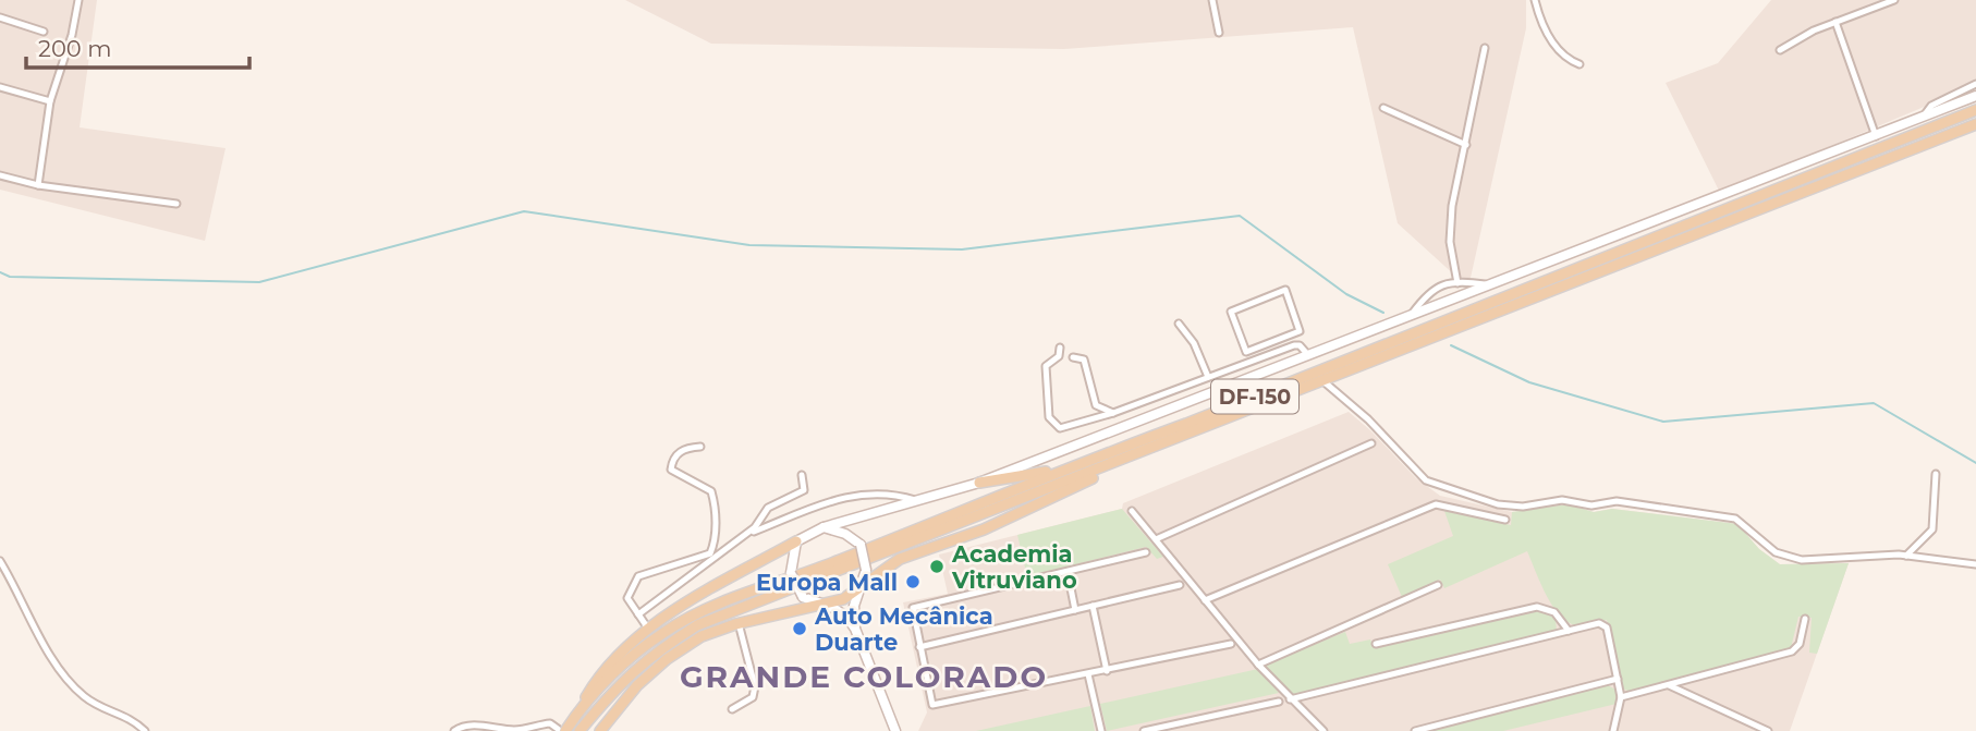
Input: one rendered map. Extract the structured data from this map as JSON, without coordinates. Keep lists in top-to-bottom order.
{
  "streets": {
    "main road": ["DF-150"]
  },
  "districts": ["GRANDE COLORADO"],
  "places": ["Academia Vitruviano", "Europa Mall", "Auto Mecânica Duarte"],
  "scale_bar": "200 m"
}
